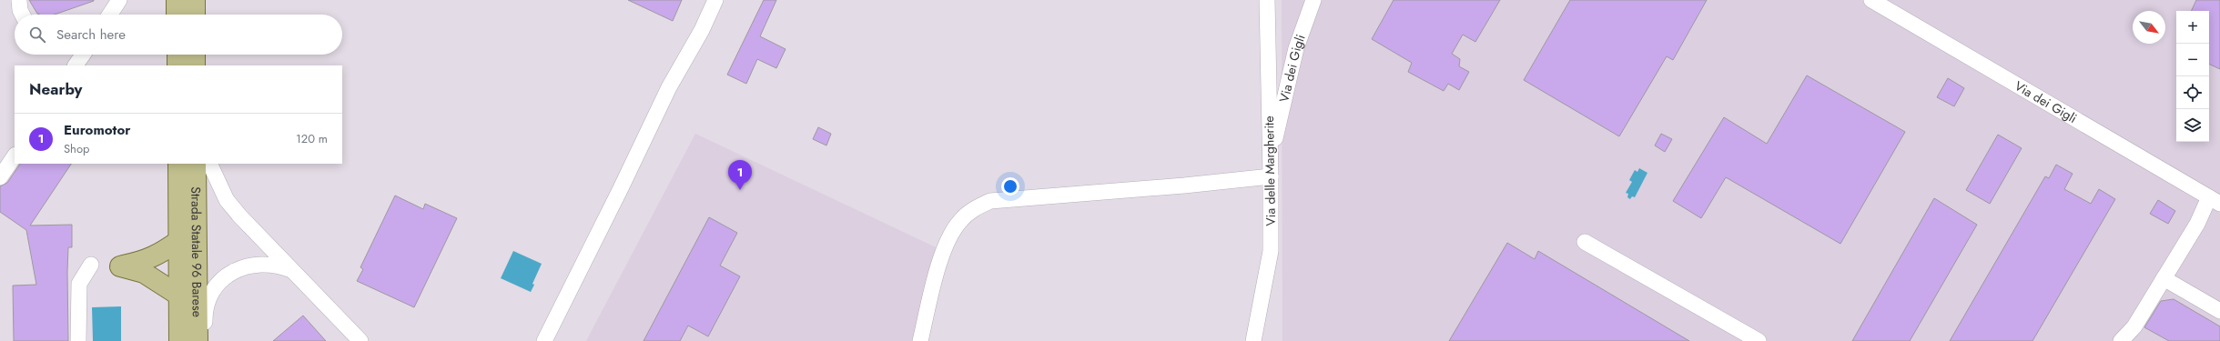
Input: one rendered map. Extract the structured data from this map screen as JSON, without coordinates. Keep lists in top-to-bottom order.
{
  "streets": {
    "main road": ["Strada Statale 96 Barese"],
    "street": ["Via dei Gigli", "Via delle Margherite"]
  },
  "crossings": [
    ["Via dei Gigli", "Via delle Margherite"]
  ],
  "north": "bottom right",
  "page": {
    "map_buttons": ["+", "−"],
    "search": "Search here",
    "heading": "Nearby",
    "list": [
      {
        "mark": "1",
        "name": "Euromotor",
        "note": "Shop",
        "value": "120 m"
      }
    ],
    "pins": "1"
  }
}
